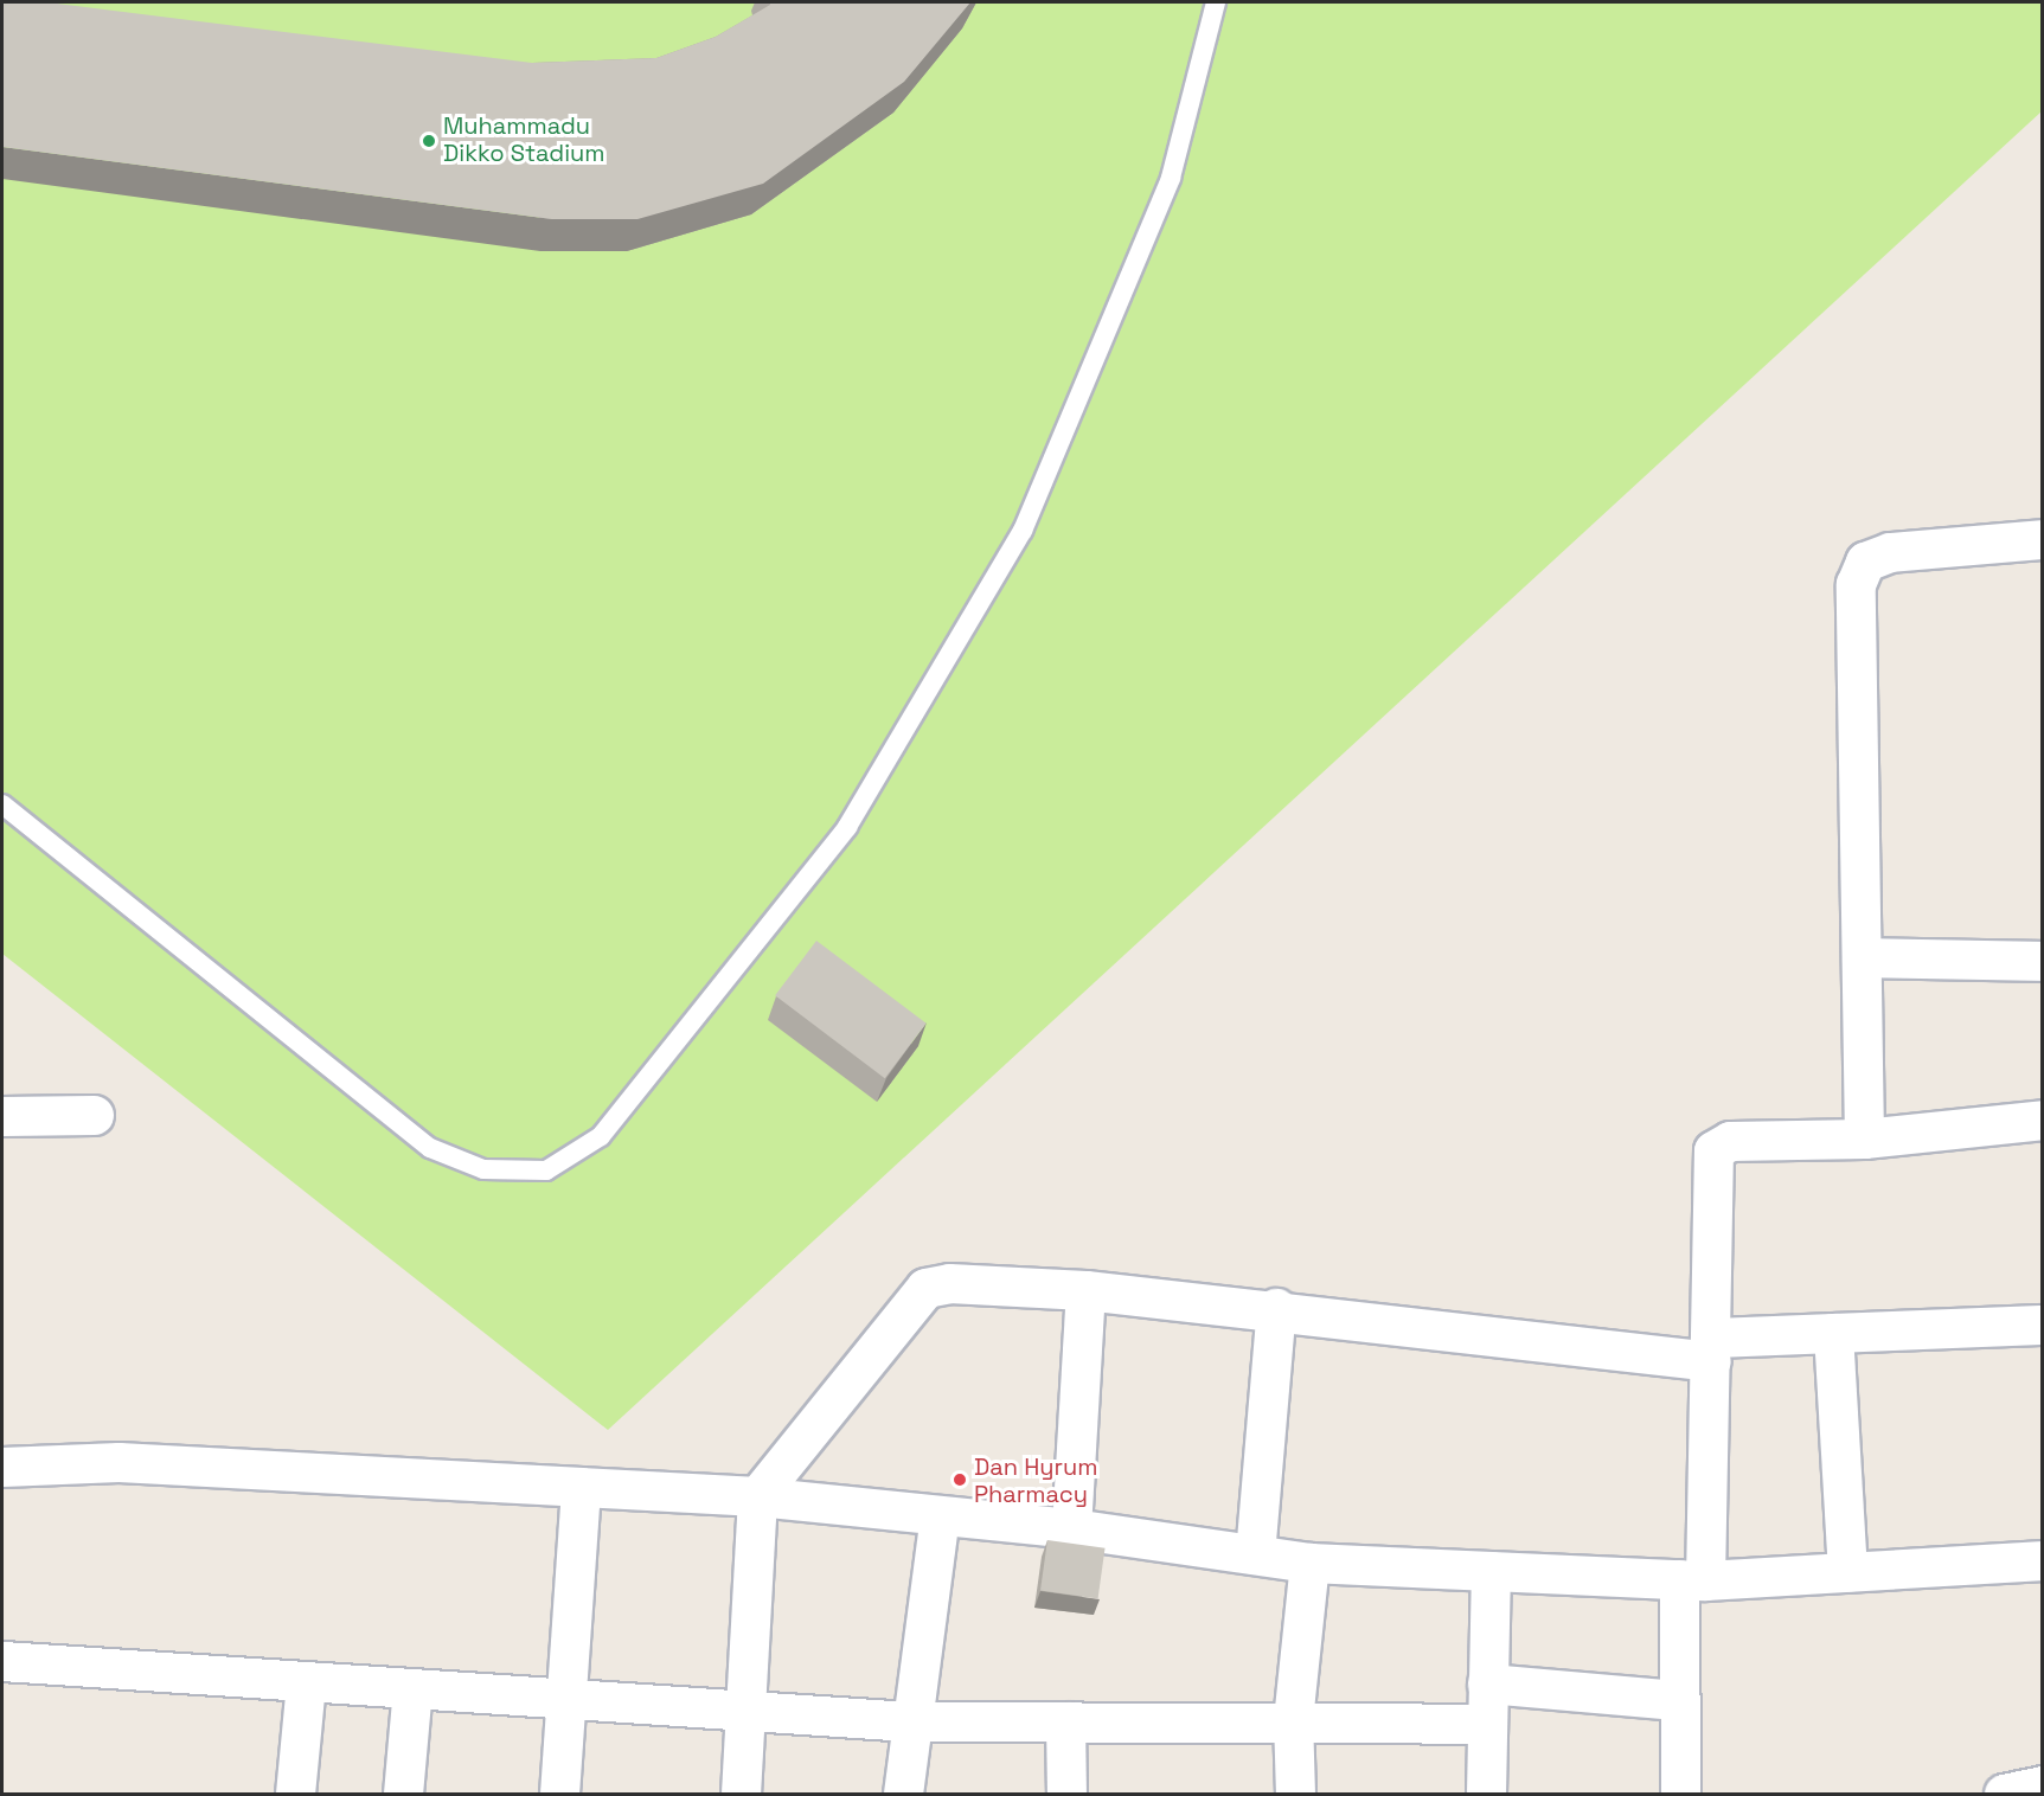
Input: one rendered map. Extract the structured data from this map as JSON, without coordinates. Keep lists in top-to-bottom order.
{
  "places": ["Muhammadu Dikko Stadium", "Dan Hyrum Pharmacy"]
}
